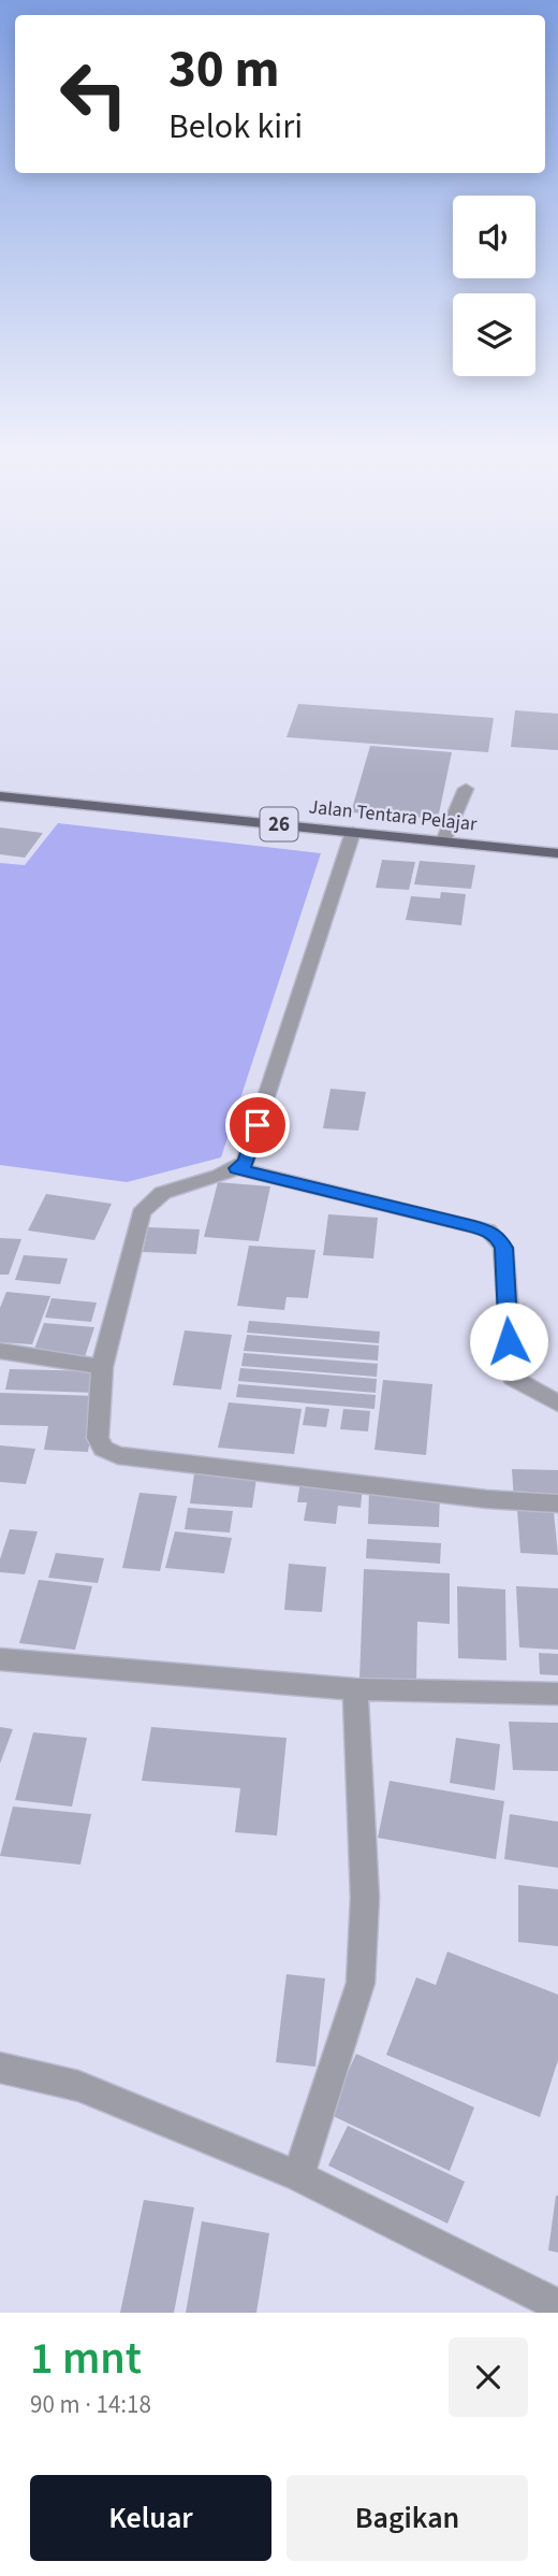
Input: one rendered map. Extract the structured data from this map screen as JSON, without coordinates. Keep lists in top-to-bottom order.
{
  "streets": {
    "main road": ["Jalan Tentara Pelajar", "26"]
  },
  "page": {
    "turn": ["30 m", "Belok kiri"],
    "heading": ["1 mnt", "90 m · 14:18"],
    "buttons": ["Keluar", "Bagikan"]
  }
}
